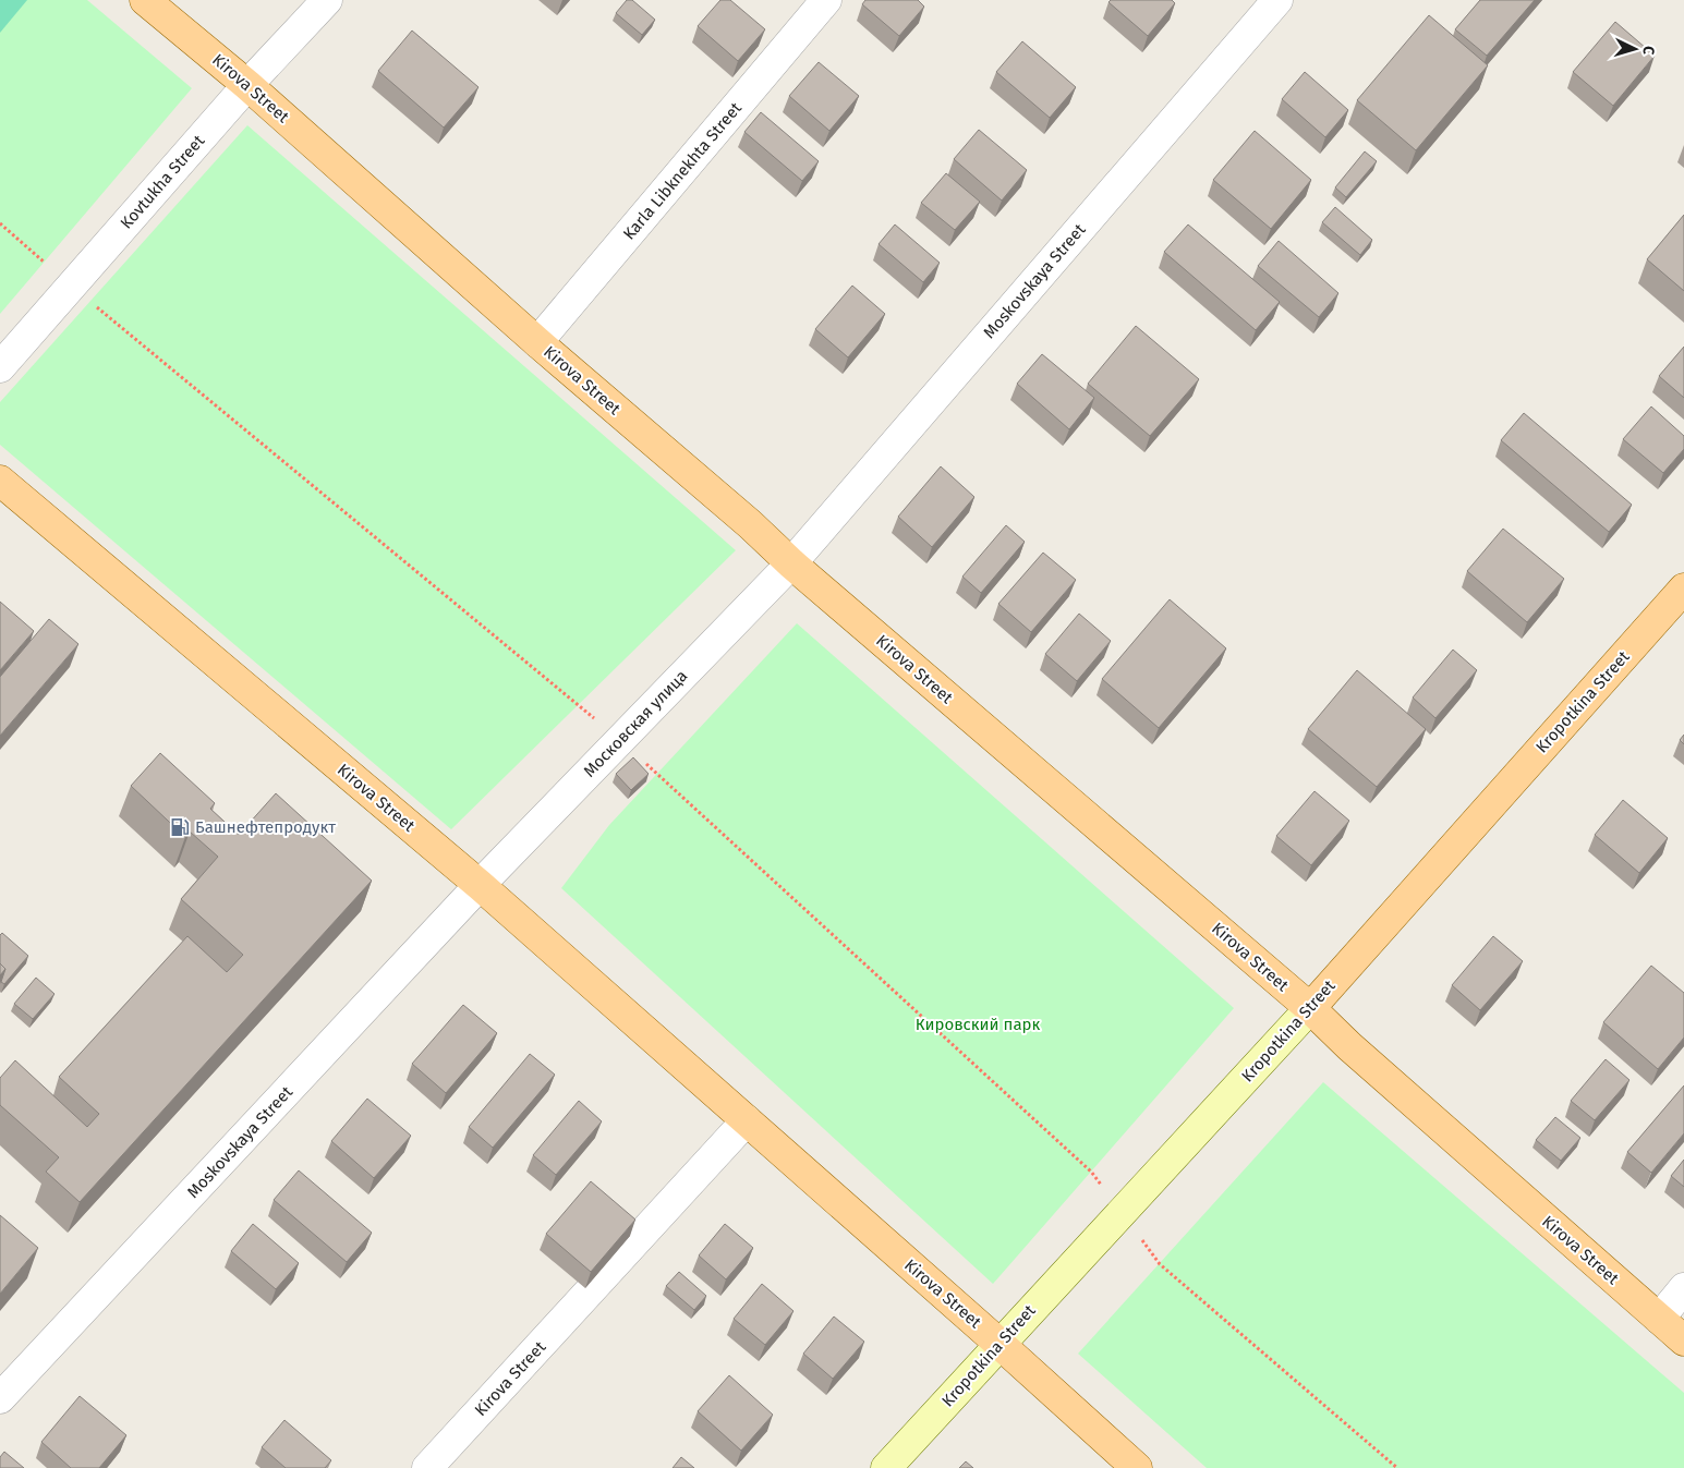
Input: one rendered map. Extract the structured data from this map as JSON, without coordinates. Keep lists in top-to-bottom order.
{
  "streets": {
    "main road": ["Kirova Street", "Kropotkina Street"],
    "street": [
      "Karla Libknekhta Street",
      "Kovtukha Street",
      "Moskovskaya Street",
      "Московская улица"
    ]
  },
  "crossings": [
    ["Kirova Street", "Karla Libknekhta Street"],
    ["Kirova Street", "Kovtukha Street"],
    ["Kirova Street", "Moskovskaya Street"],
    ["Kirova Street", "Kropotkina Street"],
    ["Kirova Street", "Московская улица"],
    ["Moskovskaya Street", "Московская улица"]
  ],
  "parks": ["Кировский парк"],
  "places": {
    "fuel station": ["Башнефтепродукт"]
  },
  "north": "right"
}
